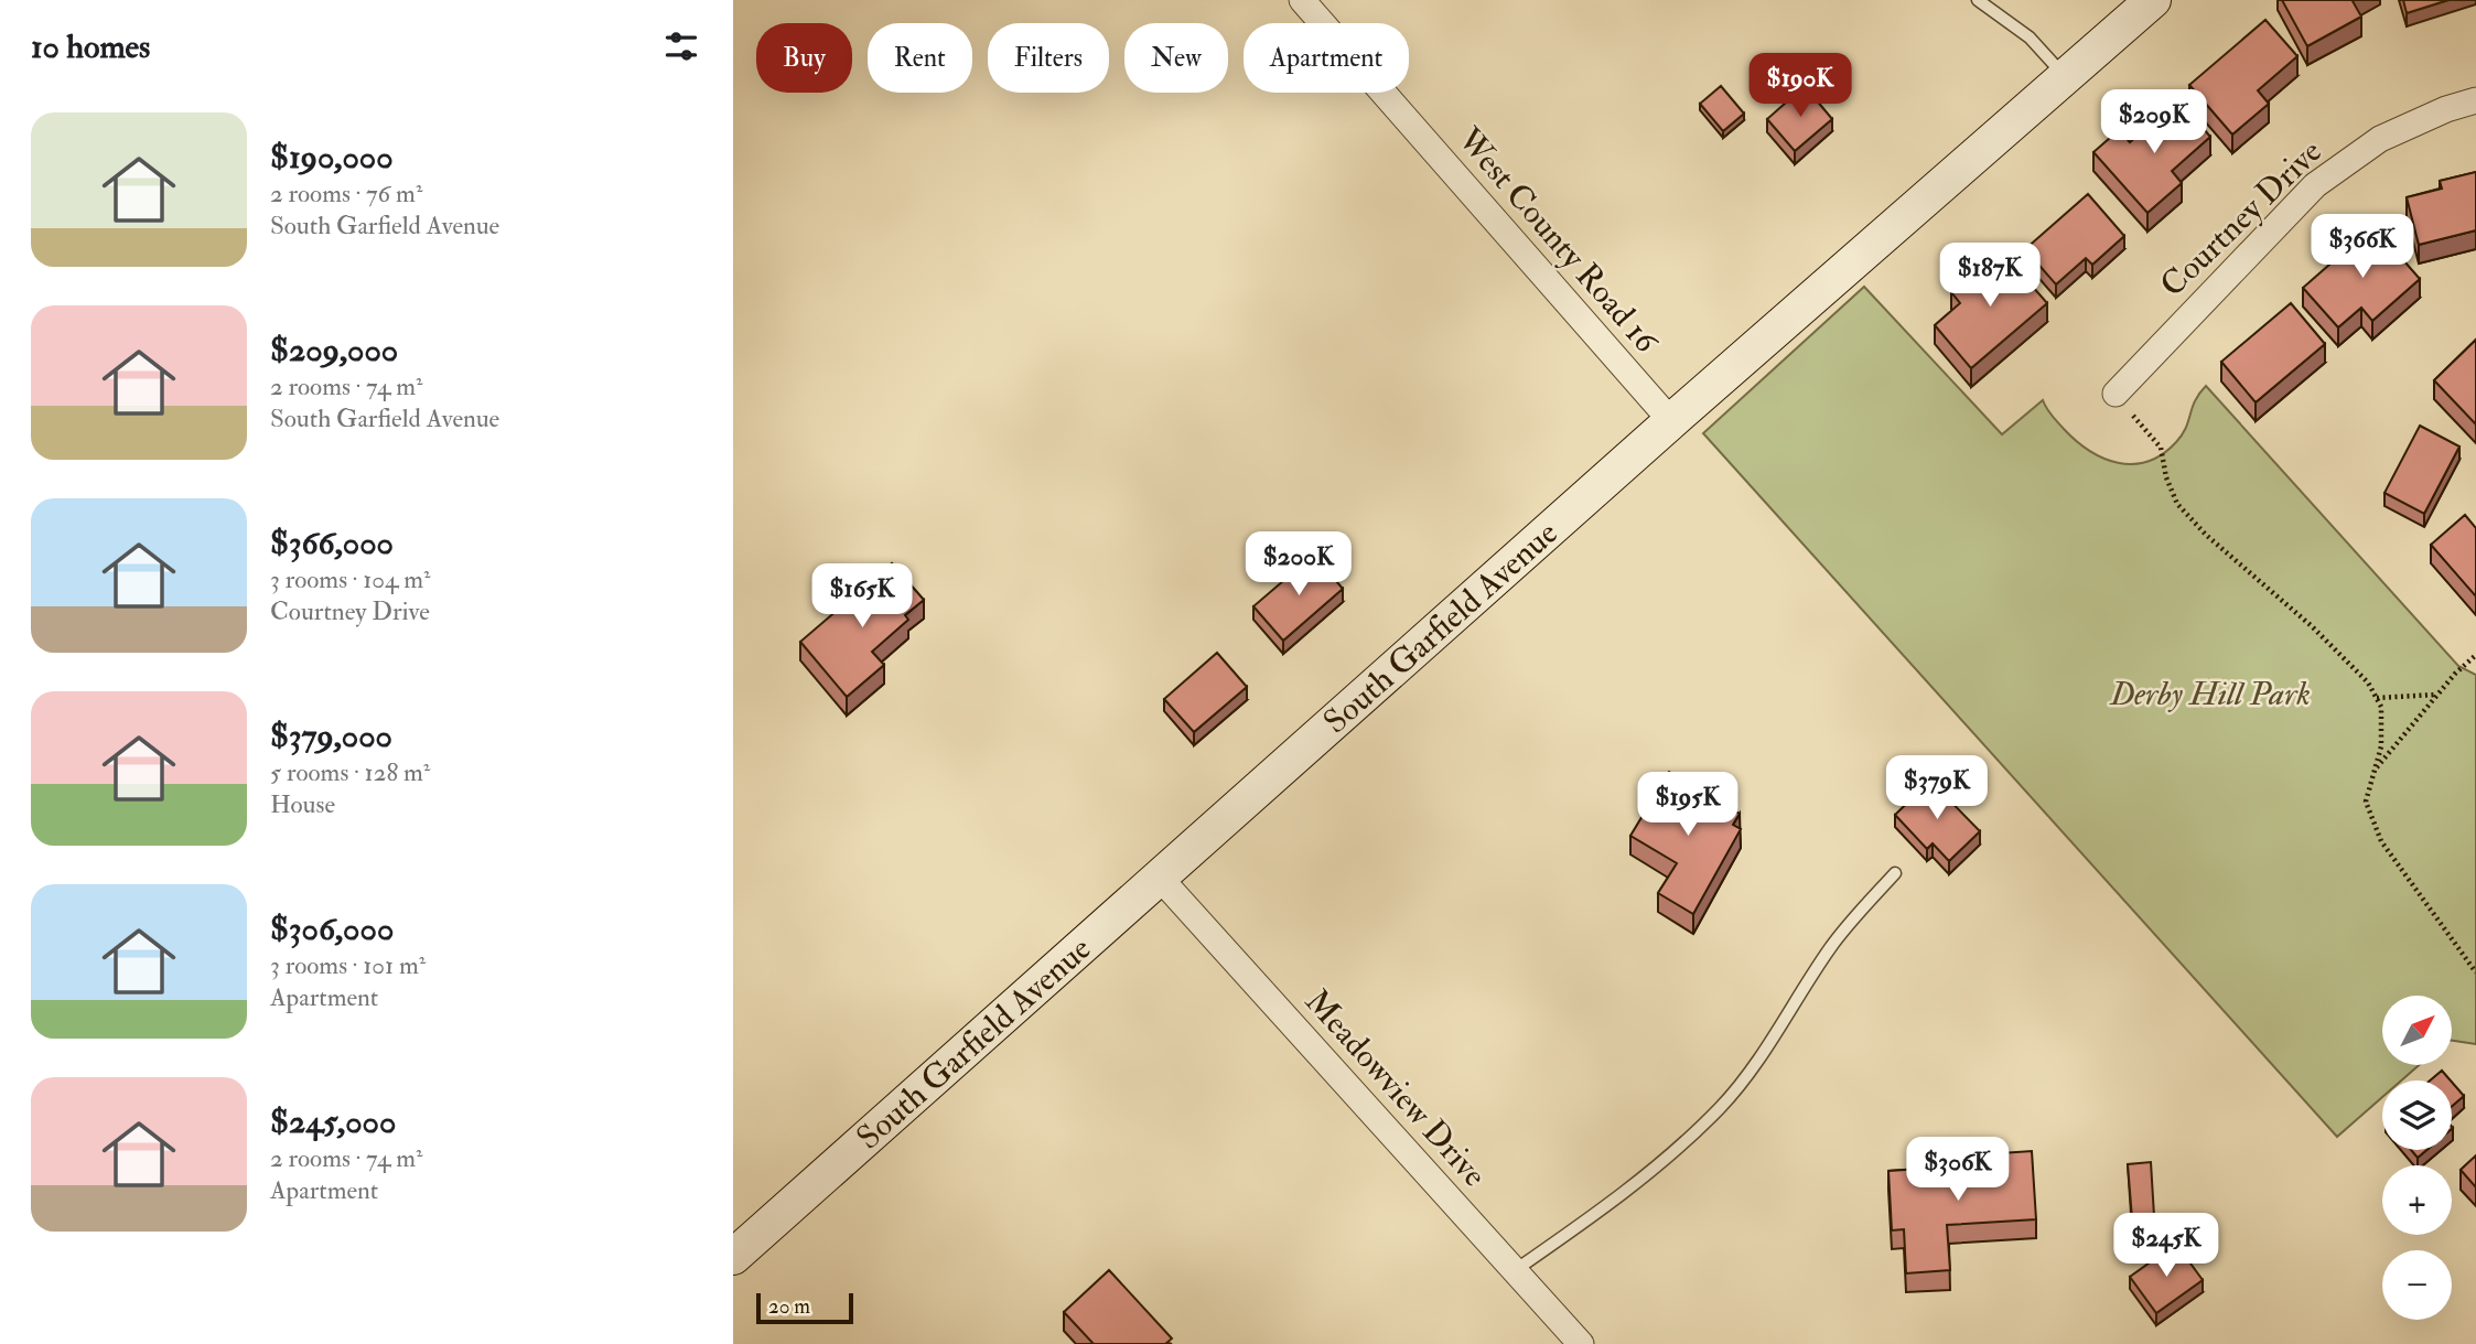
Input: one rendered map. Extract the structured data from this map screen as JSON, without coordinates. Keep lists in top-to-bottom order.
{
  "streets": {
    "street": [
      "Courtney Drive",
      "West County Road 16",
      "South Garfield Avenue",
      "Meadowview Drive"
    ]
  },
  "crossings": [
    ["West County Road 16", "South Garfield Avenue"],
    ["South Garfield Avenue", "Meadowview Drive"]
  ],
  "parks": ["Derby Hill Park"],
  "scale_bar": "20 m",
  "north": "top right",
  "page": {
    "heading": "10 homes",
    "chip": [
      "Buy",
      "Rent",
      "Filters",
      "New",
      "Apartment"
    ],
    "price": [
      "$190K",
      "$209K",
      "$366K",
      "$187K",
      "$200K",
      "$165K",
      "$379K",
      "$195K",
      "$306K",
      "$245K"
    ],
    "list": [
      {
        "name": "$190,000",
        "note": "2 rooms · 76 m² · South Garfield Avenue"
      },
      {
        "name": "$209,000",
        "note": "2 rooms · 74 m² · South Garfield Avenue"
      },
      {
        "name": "$366,000",
        "note": "3 rooms · 104 m² · Courtney Drive"
      },
      {
        "name": "$379,000",
        "note": "5 rooms · 128 m² · House"
      },
      {
        "name": "$306,000",
        "note": "3 rooms · 101 m² · Apartment"
      },
      {
        "name": "$245,000",
        "note": "2 rooms · 74 m² · Apartment"
      }
    ],
    "map_buttons": ["+", "−"],
    "scale": "20 m"
  }
}
